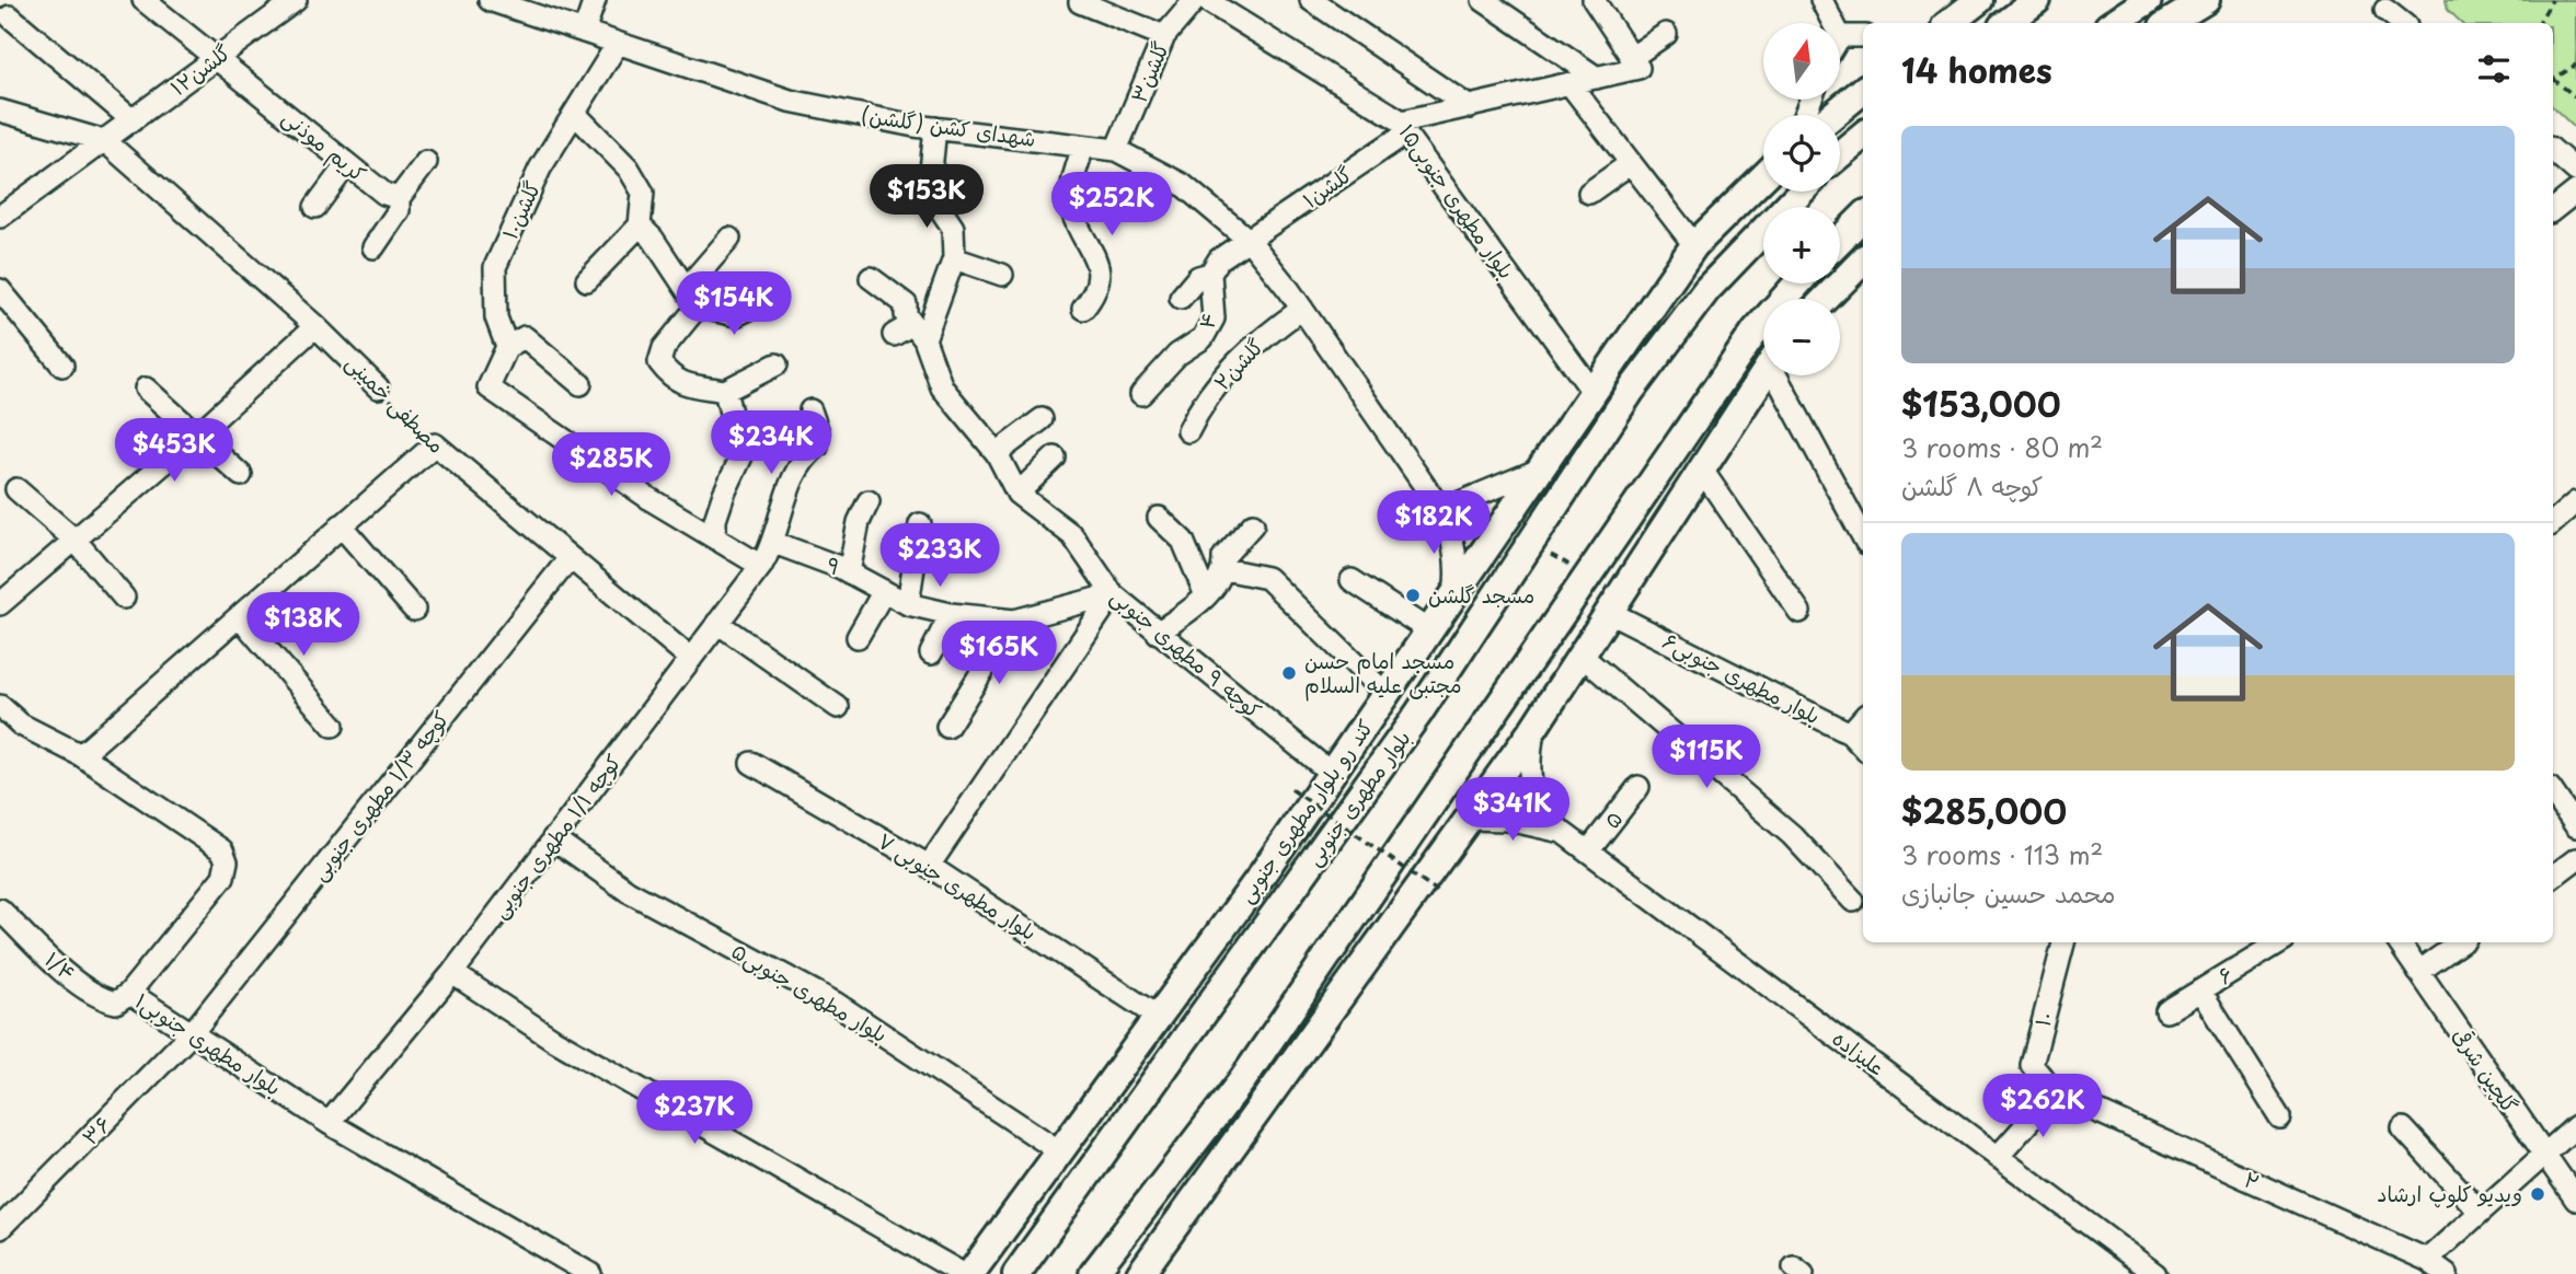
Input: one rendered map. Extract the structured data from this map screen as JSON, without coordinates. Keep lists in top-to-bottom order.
{
  "streets": {
    "main road": ["بلوار مطهری جنوبی", "کند رو بلوار مطهری جنوبی"],
    "street": [
      "گلشن۱۲",
      "گلشن۳",
      "شهدای کشن (گلشن)",
      "کریم موذنی",
      "گلشن۱",
      "بلوار مطهری جنوبی۱۵",
      "گلشن۱۰",
      "۴",
      "گلشن۲",
      "مصطفی خمینی",
      "۹",
      "کوچه ۹ مطهری جنوبی",
      "بلوار مطهری جنوبی۶",
      "کوچه ۱/۳ مطهری جنوبی",
      "۵",
      "کوچه ۱/۱ مطهری جنوبی",
      "۷ بلوار مطهری جنوبی",
      "۱/۴",
      "۶",
      "۵بلوار مطهری جنوبی",
      "۱۰",
      "۱بلوار مطهری جنوبی",
      "علیزاده",
      "گلچین شرقی",
      "۳۶",
      "۲"
    ]
  },
  "crossings": [
    ["گلشن۱۲", "کریم موذنی"],
    ["گلشن۱۲", "مصطفی خمینی"],
    ["گلشن۳", "شهدای کشن (گلشن)"],
    ["شهدای کشن (گلشن)", "گلشن۱"],
    ["شهدای کشن (گلشن)", "گلشن۱۰"],
    ["شهدای کشن (گلشن)", "گلشن۲"],
    ["شهدای کشن (گلشن)", "کند رو بلوار مطهری جنوبی"],
    ["گلشن۱", "بلوار مطهری جنوبی۱۵"],
    ["بلوار مطهری جنوبی۱۵", "کند رو بلوار مطهری جنوبی"],
    ["مصطفی خمینی", "کوچه ۱/۳ مطهری جنوبی"],
    ["مصطفی خمینی", "کوچه ۱/۱ مطهری جنوبی"],
    ["۹", "کوچه ۹ مطهری جنوبی"],
    ["۹", "کوچه ۱/۱ مطهری جنوبی"],
    ["کوچه ۹ مطهری جنوبی", "کند رو بلوار مطهری جنوبی"],
    ["کوچه ۱/۳ مطهری جنوبی", "۱بلوار مطهری جنوبی"],
    ["کوچه ۱/۳ مطهری جنوبی", "۳۶"],
    ["کند رو بلوار مطهری جنوبی", "۷ بلوار مطهری جنوبی"],
    ["کند رو بلوار مطهری جنوبی", "۵بلوار مطهری جنوبی"],
    ["۵", "علیزاده"],
    ["کوچه ۱/۱ مطهری جنوبی", "۵بلوار مطهری جنوبی"],
    ["کوچه ۱/۱ مطهری جنوبی", "۱بلوار مطهری جنوبی"],
    ["۱/۴", "۱بلوار مطهری جنوبی"],
    ["۱۰", "۲"],
    ["۱بلوار مطهری جنوبی", "۳۶"]
  ],
  "places": ["مسجد گلشن", "مسجد امام حسن مجتبی علیه السلام", "ویدیو کلوپ ارشاد"],
  "north": "top",
  "page": {
    "map_buttons": ["+", "−"],
    "heading": "14 homes",
    "list": [
      {
        "name": "$153,000",
        "note": "3 rooms · 80 m² · کوچه ۸ گلشن"
      },
      {
        "name": "$285,000",
        "note": "3 rooms · 113 m² · محمد حسین جانبازی"
      }
    ],
    "price": [
      "$153K",
      "$252K",
      "$154K",
      "$234K",
      "$453K",
      "$285K",
      "$182K",
      "$233K",
      "$138K",
      "$165K",
      "$115K",
      "$341K",
      "$262K",
      "$237K"
    ]
  }
}
